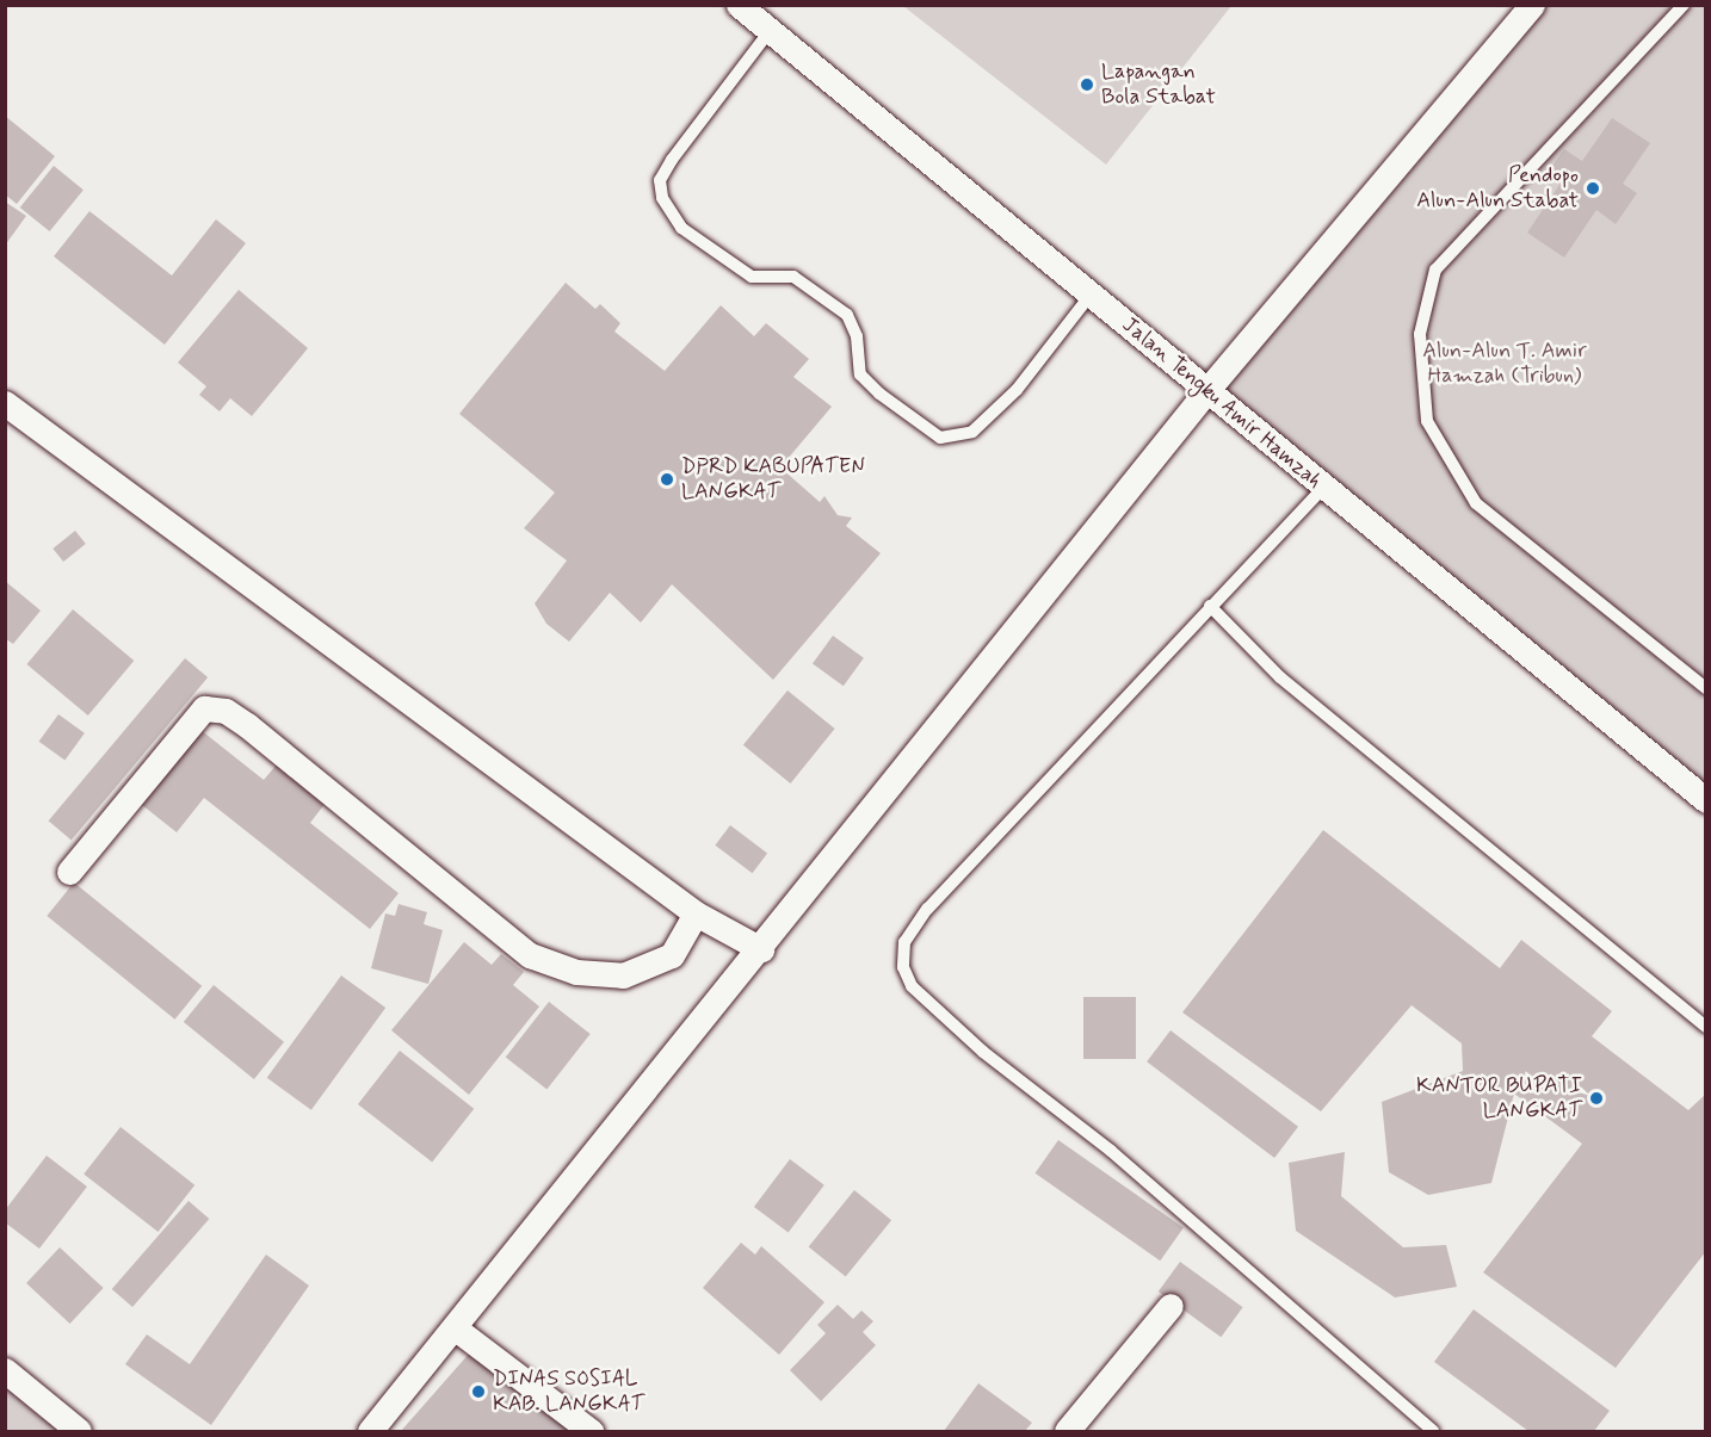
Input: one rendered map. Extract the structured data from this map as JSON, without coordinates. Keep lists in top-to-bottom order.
{
  "streets": {
    "street": ["Jalan Tengku Amir Hamzah"]
  },
  "parks": ["Alun-Alun T. Amir Hamzah (Tribun)"],
  "places": [
    "Lapangan Bola Stabat",
    "Pendopo Alun-Alun Stabat",
    "DPRD KABUPATEN LANGKAT",
    "KANTOR BUPATI LANGKAT",
    "DINAS SOSIAL KAB. LANGKAT"
  ]
}
